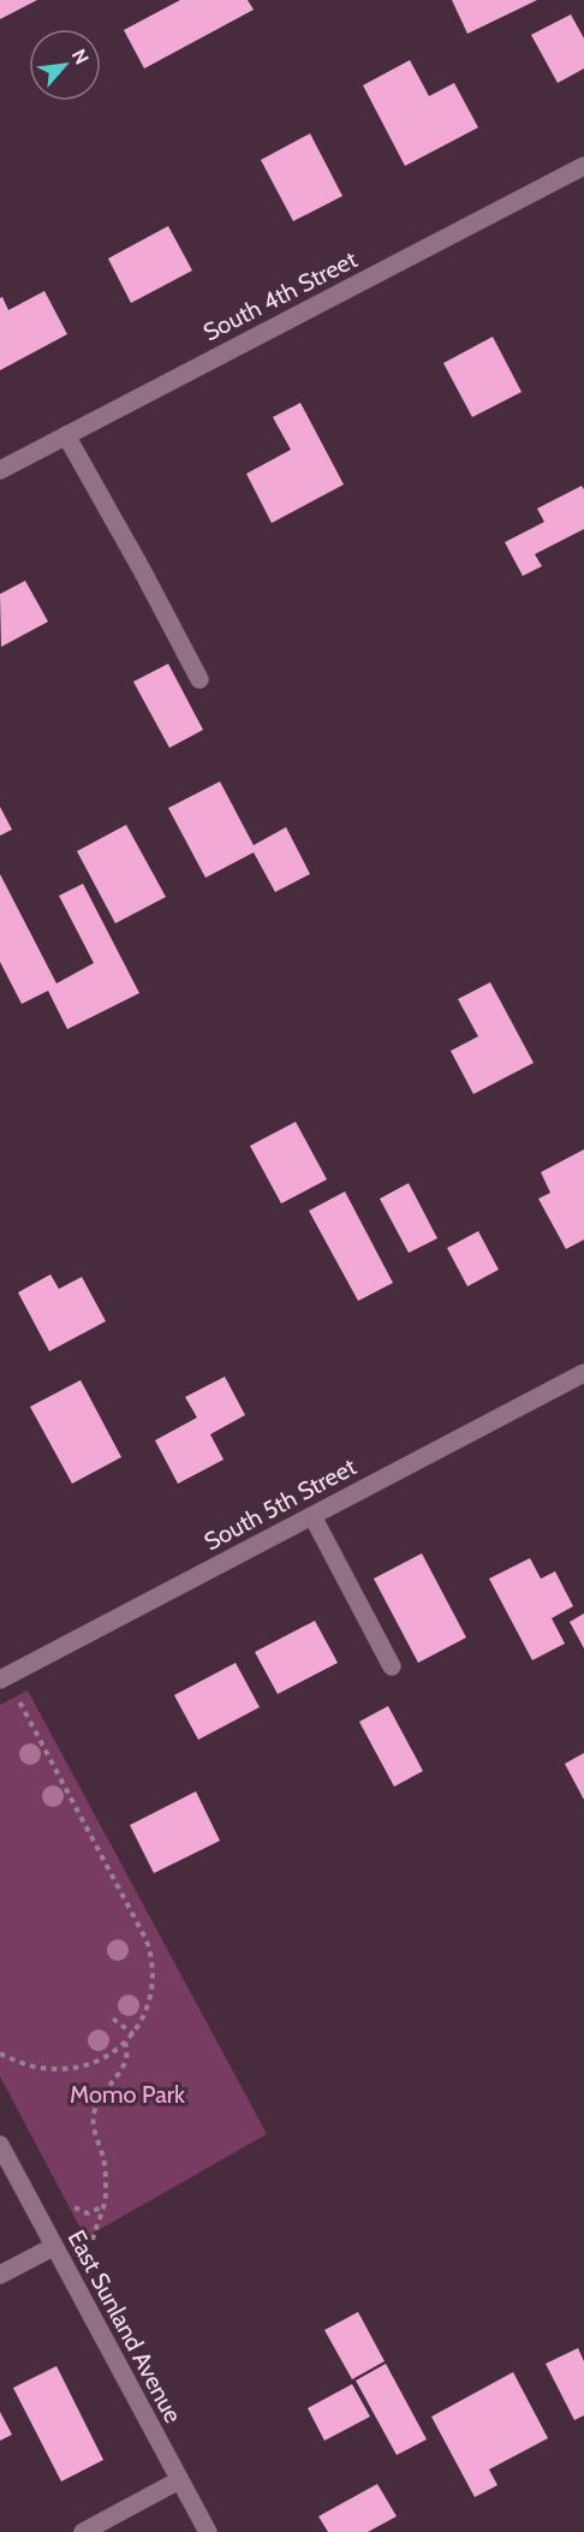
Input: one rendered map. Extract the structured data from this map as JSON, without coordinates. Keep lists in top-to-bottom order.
{
  "streets": {
    "street": ["South 4th Street", "South 5th Street", "East Sunland Avenue"]
  },
  "parks": ["Momo Park"],
  "north": "top right"
}
